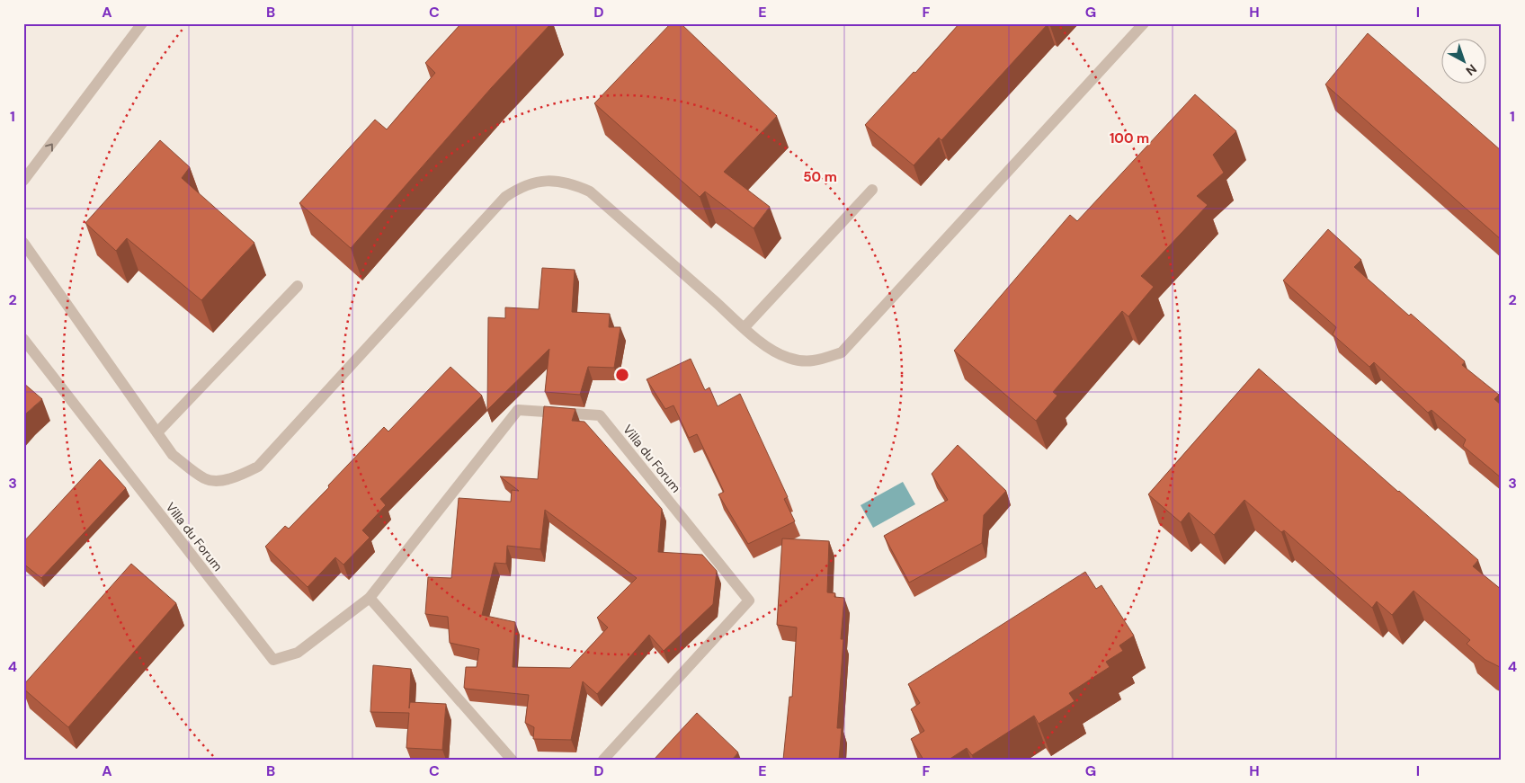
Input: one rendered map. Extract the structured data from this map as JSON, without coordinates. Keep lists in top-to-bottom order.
{
  "streets": {
    "street": ["Villa du Forum"]
  },
  "north": "bottom right",
  "grid": {
    "columns": [
      "A",
      "B",
      "C",
      "D",
      "E",
      "F",
      "G",
      "H",
      "I"
    ],
    "rows": [
      "1",
      "2",
      "3",
      "4"
    ]
  },
  "rings": ["100 m", "50 m"]
}
